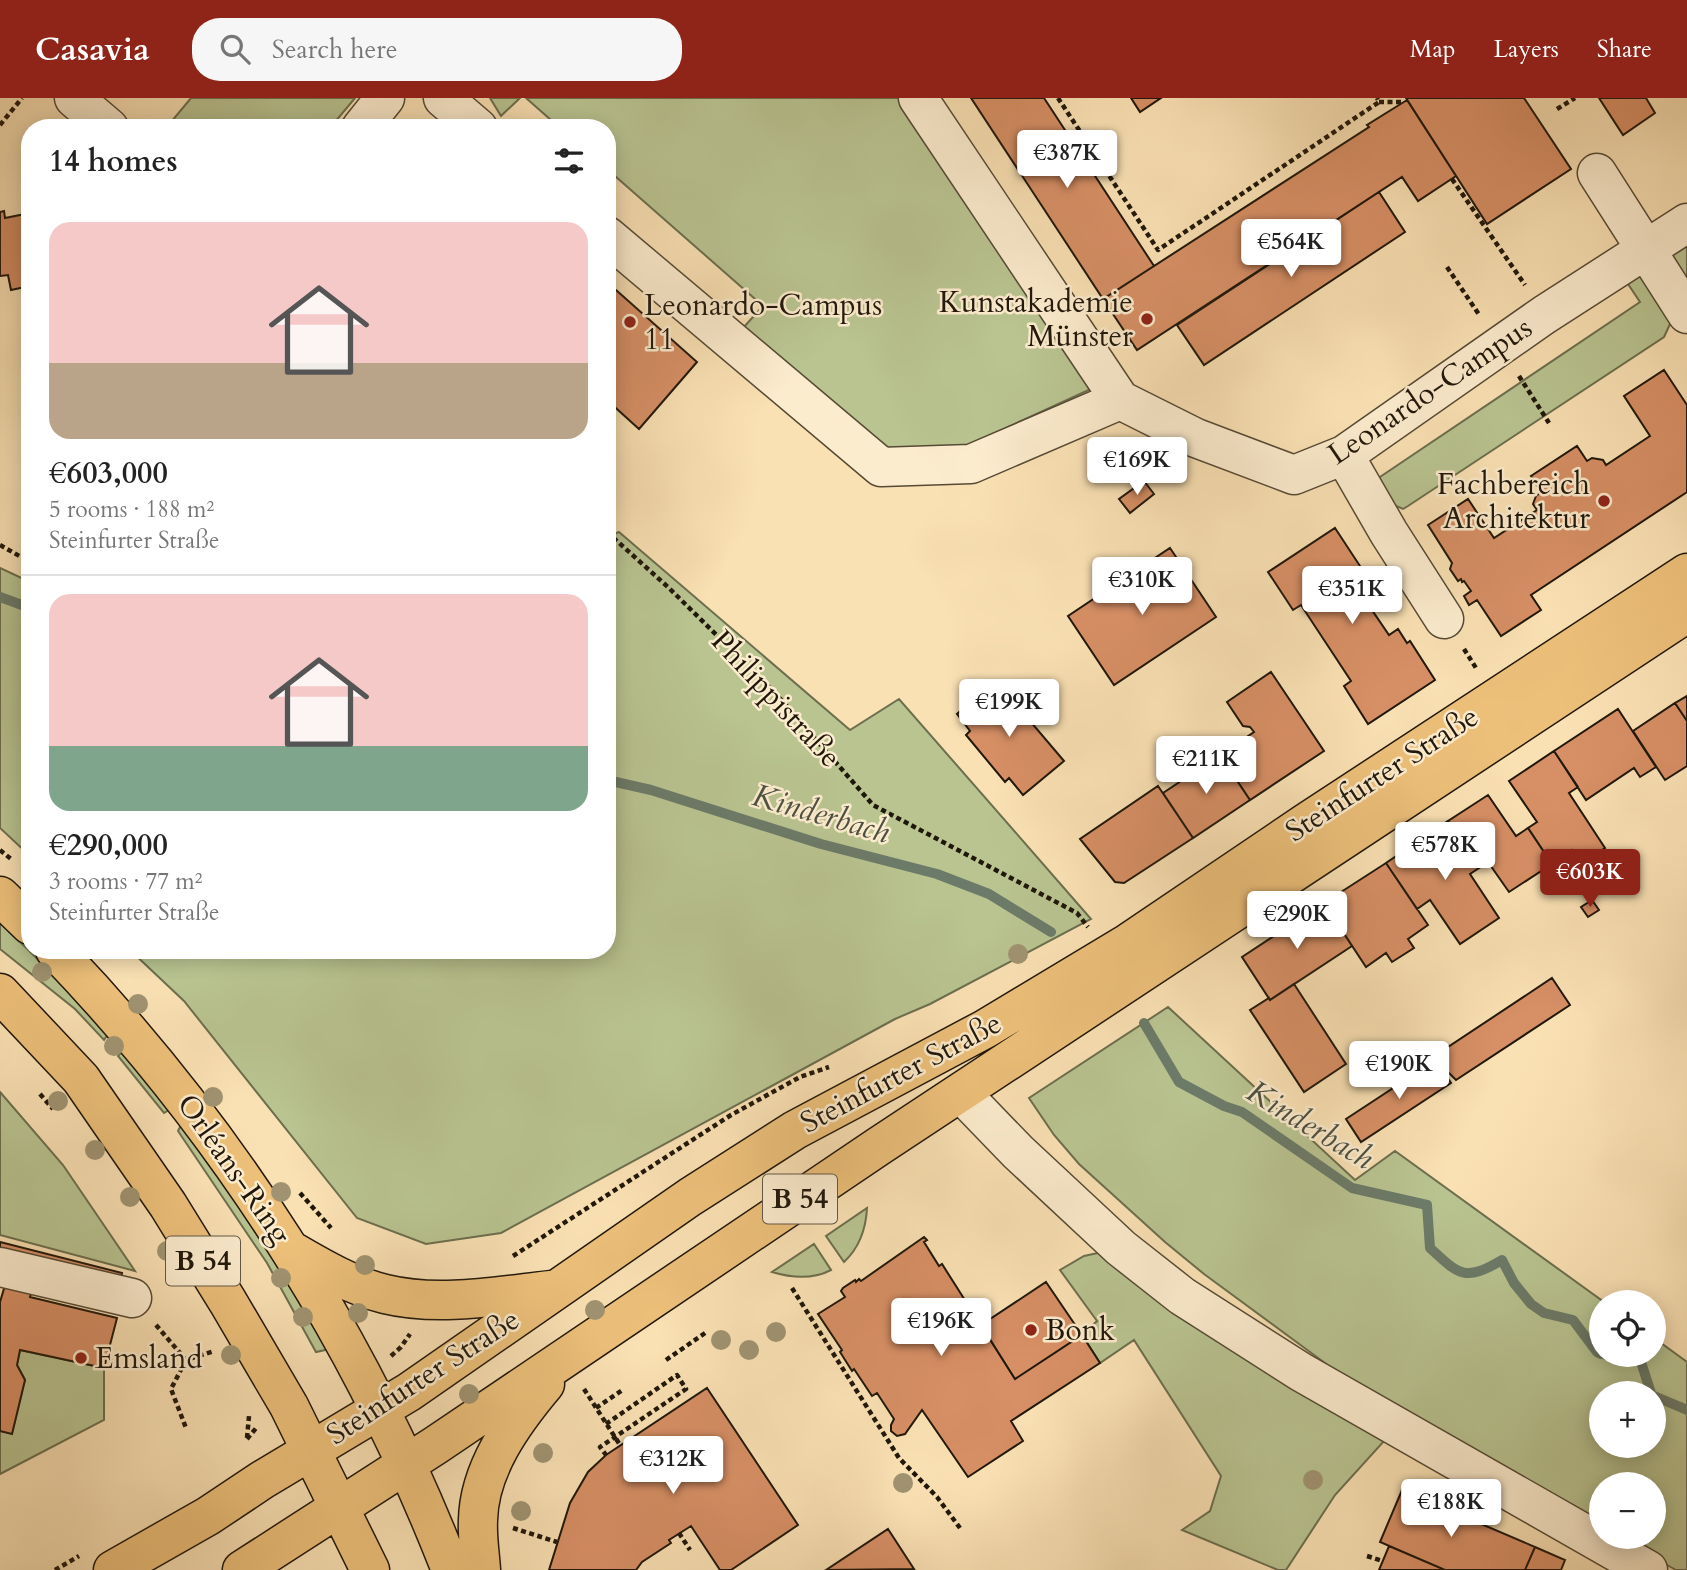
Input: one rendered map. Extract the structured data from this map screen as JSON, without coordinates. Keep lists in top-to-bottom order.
{
  "streets": {
    "main road": ["Steinfurter Straße", "Orléans-Ring", "B 54"],
    "street": ["Leonardo-Campus"],
    "path": ["Philippistraße"]
  },
  "crossings": [
    ["Steinfurter Straße", "Orléans-Ring"],
    ["Steinfurter Straße", "B 54"],
    ["Orléans-Ring", "B 54"]
  ],
  "water": ["Kinderbach"],
  "places": [
    "Kunstakademie Münster",
    "Leonardo-Campus 11",
    "Fachbereich Architektur",
    "Bonk",
    "Emsland"
  ],
  "page": {
    "header": "Casavia",
    "search": "Search here",
    "nav": ["Map", "Layers", "Share"],
    "heading": "14 homes",
    "price": [
      "€387K",
      "€564K",
      "€169K",
      "€310K",
      "€351K",
      "€199K",
      "€211K",
      "€578K",
      "€603K",
      "€290K",
      "€190K",
      "€196K",
      "€312K",
      "€188K"
    ],
    "list": [
      {
        "name": "€603,000",
        "note": "5 rooms · 188 m² · Steinfurter Straße"
      },
      {
        "name": "€290,000",
        "note": "3 rooms · 77 m² · Steinfurter Straße"
      }
    ],
    "map_buttons": ["+", "−"]
  }
}
